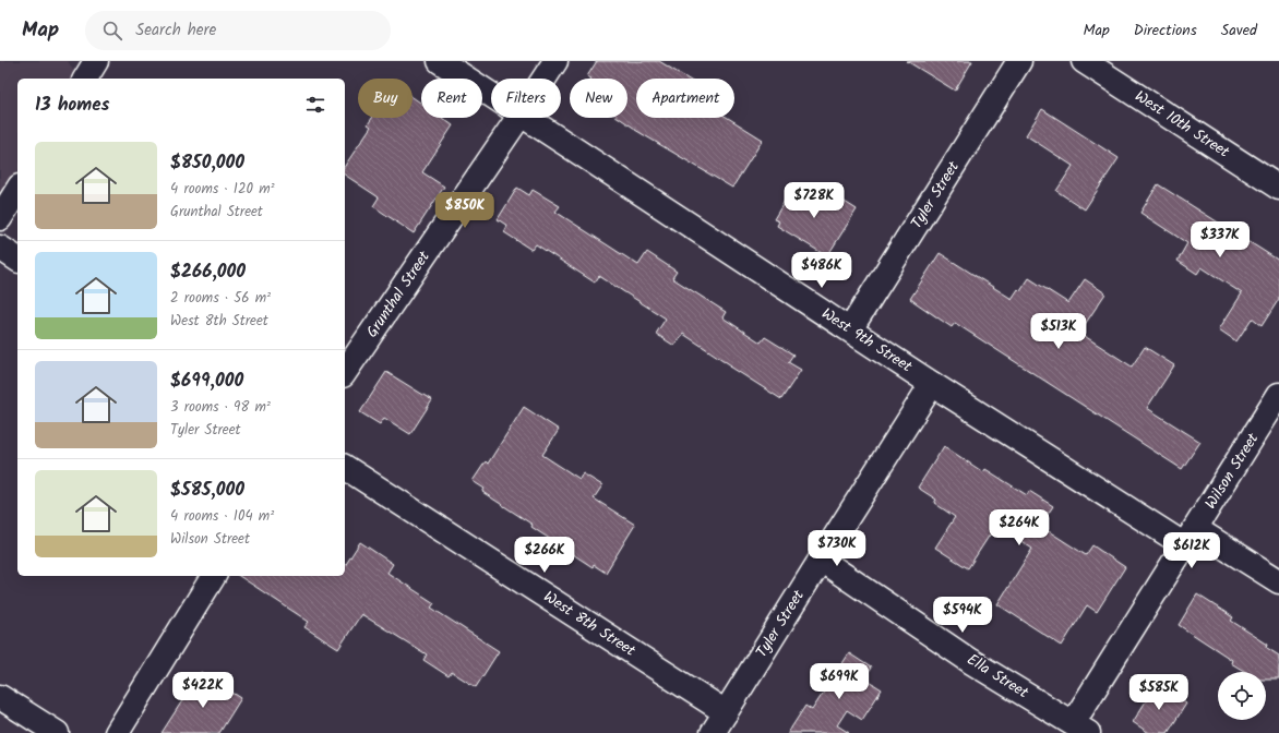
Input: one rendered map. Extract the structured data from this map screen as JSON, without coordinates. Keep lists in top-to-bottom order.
{
  "streets": {
    "street": [
      "West 10th Street",
      "Tyler Street",
      "Grunthal Street",
      "West 9th Street",
      "Wilson Street",
      "West 8th Street",
      "Ella Street"
    ]
  },
  "crossings": [
    ["Tyler Street", "West 9th Street"],
    ["Tyler Street", "West 8th Street"],
    ["Tyler Street", "Ella Street"],
    ["West 9th Street", "Wilson Street"],
    ["Wilson Street", "Ella Street"]
  ],
  "page": {
    "header": "Map",
    "search": "Search here",
    "nav": ["Map", "Directions", "Saved"],
    "chip": [
      "Buy",
      "Rent",
      "Filters",
      "New",
      "Apartment"
    ],
    "heading": "13 homes",
    "list": [
      {
        "name": "$850,000",
        "note": "4 rooms · 120 m² · Grunthal Street"
      },
      {
        "name": "$266,000",
        "note": "2 rooms · 56 m² · West 8th Street"
      },
      {
        "name": "$699,000",
        "note": "3 rooms · 98 m² · Tyler Street"
      },
      {
        "name": "$585,000",
        "note": "4 rooms · 104 m² · Wilson Street"
      }
    ],
    "price": [
      "$728K",
      "$850K",
      "$337K",
      "$486K",
      "$513K",
      "$264K",
      "$730K",
      "$612K",
      "$266K",
      "$594K",
      "$699K",
      "$422K",
      "$585K"
    ]
  }
}
